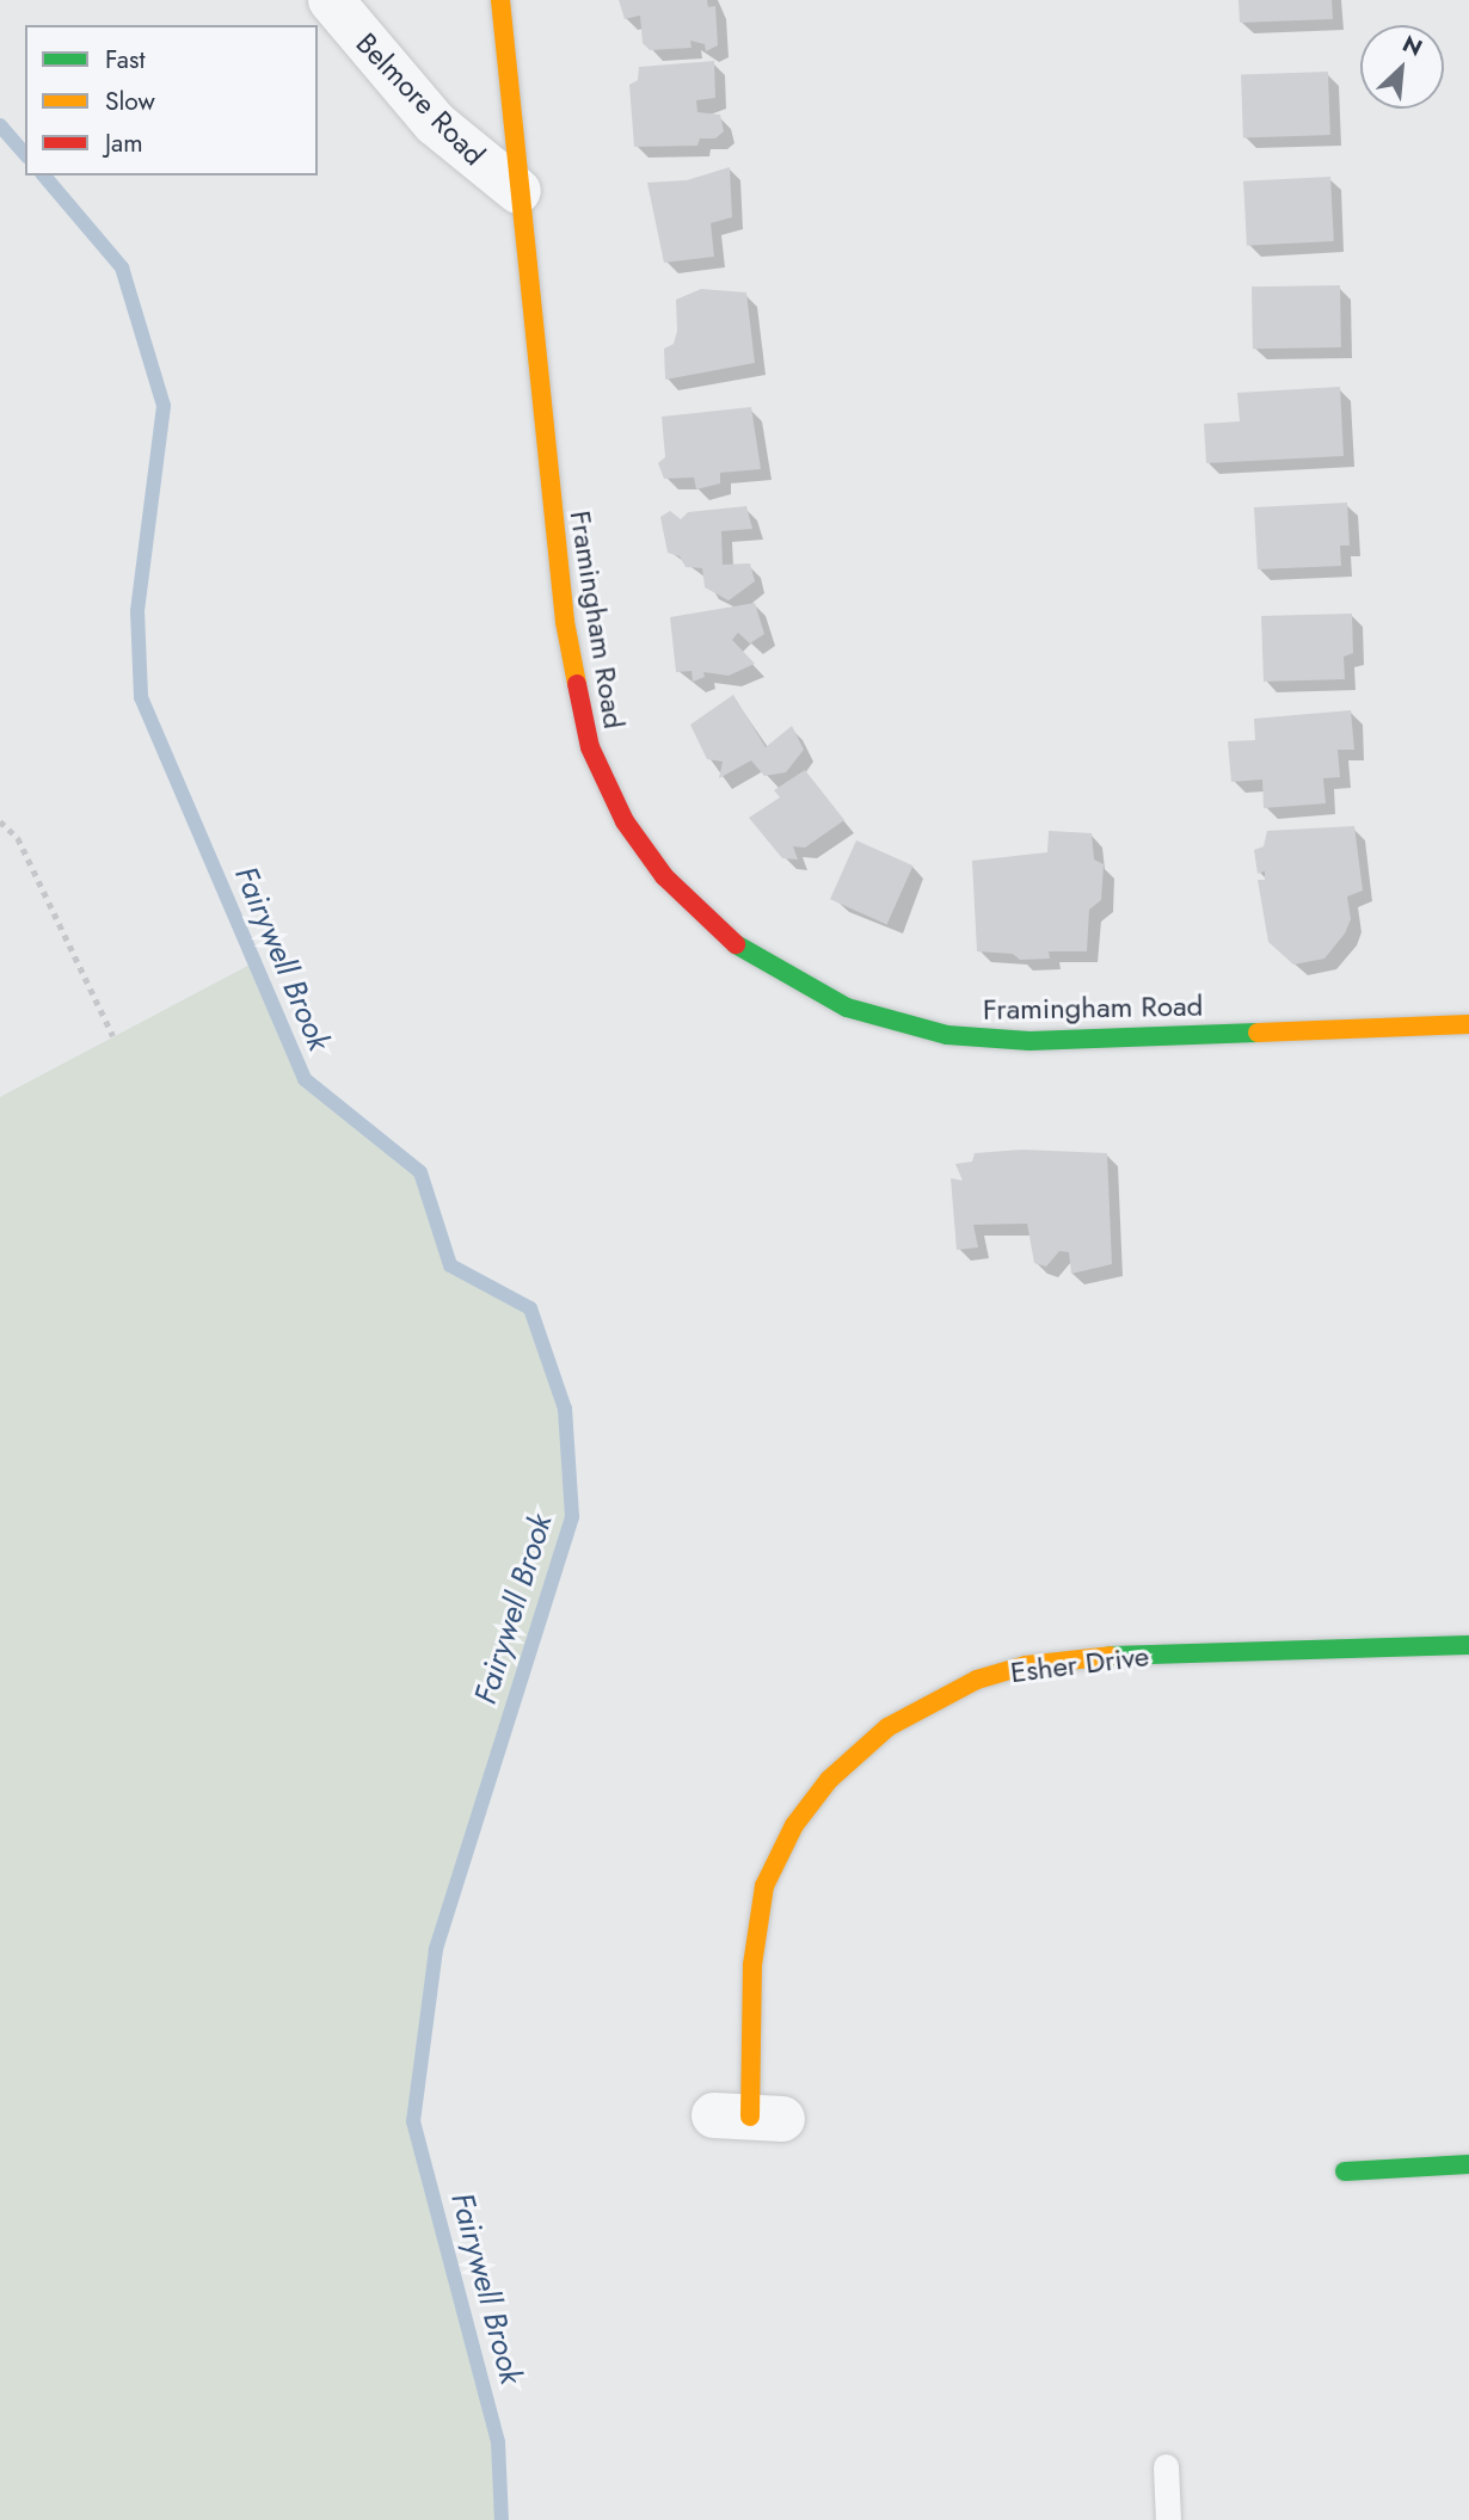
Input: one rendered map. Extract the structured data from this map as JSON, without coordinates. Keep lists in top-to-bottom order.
{
  "streets": {
    "street": ["Belmore Road", "Framingham Road", "Esher Drive"]
  },
  "crossings": [
    ["Belmore Road", "Framingham Road"]
  ],
  "water": ["Fairywell Brook"],
  "legend": ["Fast", "Slow", "Jam"],
  "north": "top right"
}
